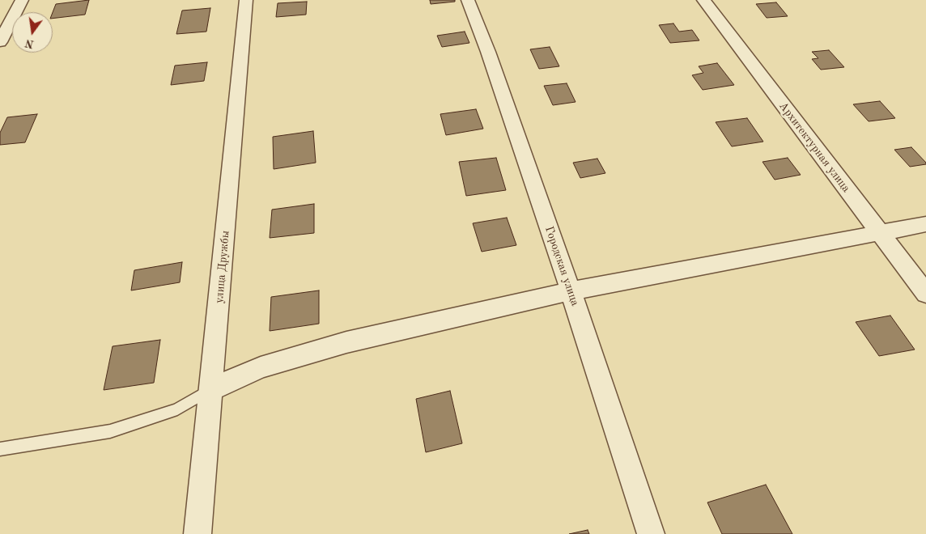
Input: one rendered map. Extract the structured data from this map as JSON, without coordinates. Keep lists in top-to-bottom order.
{
  "streets": {
    "street": ["Архитектурная улица", "Городская улица", "улица Дружбы"]
  },
  "north": "bottom"
}
